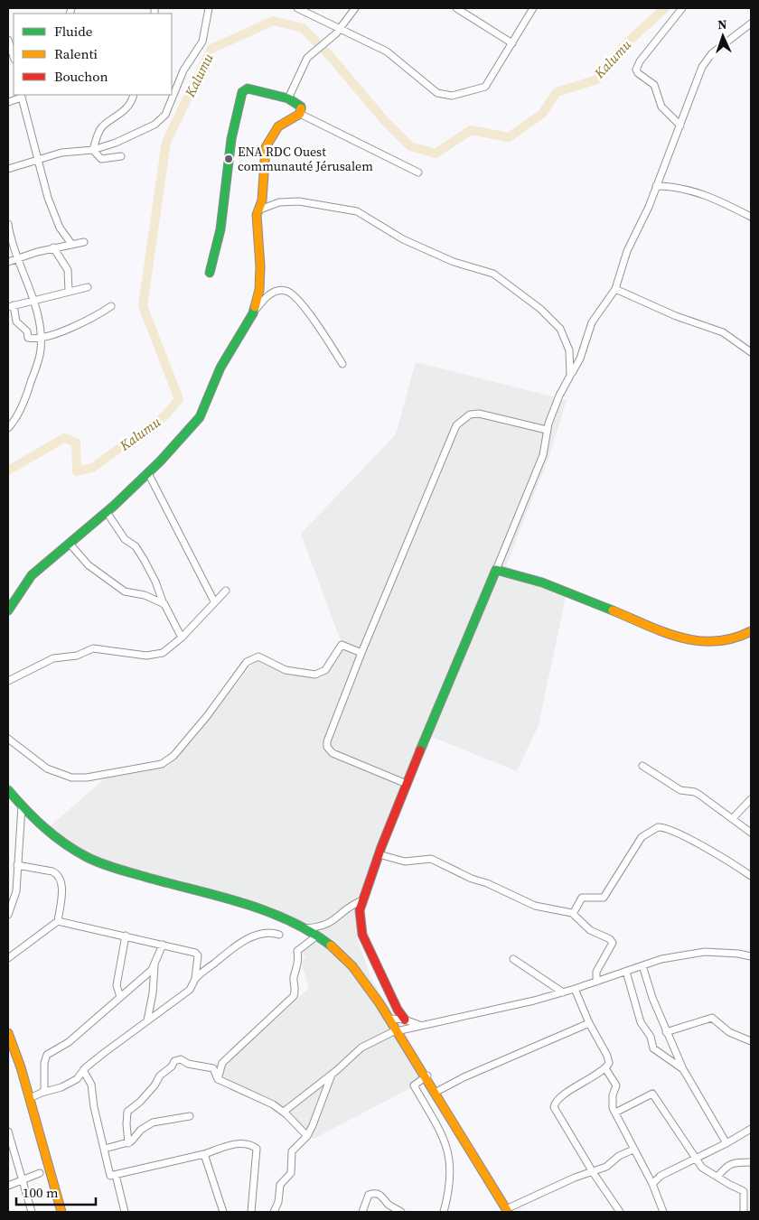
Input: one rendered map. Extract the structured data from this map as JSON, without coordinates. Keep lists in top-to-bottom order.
{
  "water": ["Kalumu"],
  "places": ["ENA RDC Ouest communauté Jérusalem"],
  "legend": ["Fluide", "Ralenti", "Bouchon"],
  "scale_bar": "100 m",
  "north": "top"
}
